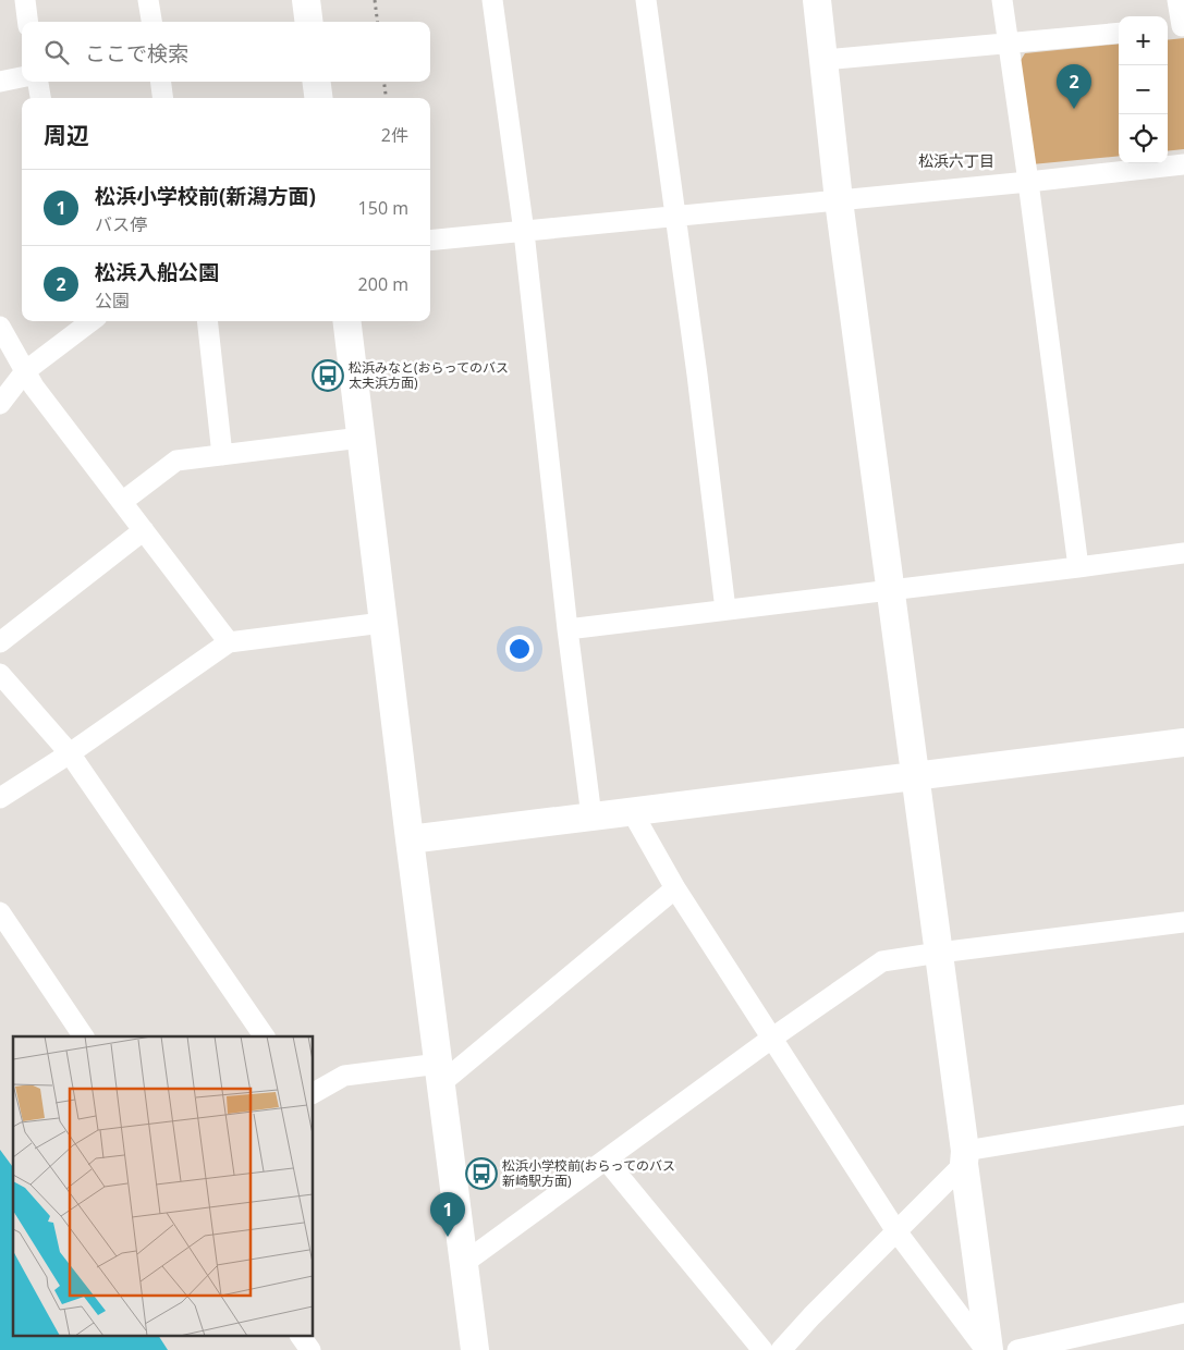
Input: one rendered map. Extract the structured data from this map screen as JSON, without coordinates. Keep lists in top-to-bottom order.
{
  "districts": ["松浜六丁目"],
  "places": {
    "bus stop": ["松浜みなと(おらってのバス 太夫浜方面)", "松浜小学校前(おらってのバス 新崎駅方面)"]
  },
  "page": {
    "map_buttons": ["+", "−"],
    "search": "ここで検索",
    "pins": ["2", "1"],
    "heading": ["周辺", "2件"],
    "list": [
      {
        "mark": "1",
        "name": "松浜小学校前(新潟方面)",
        "note": "バス停",
        "value": "150 m"
      },
      {
        "mark": "2",
        "name": "松浜入船公園",
        "note": "公園",
        "value": "200 m"
      }
    ]
  }
}
